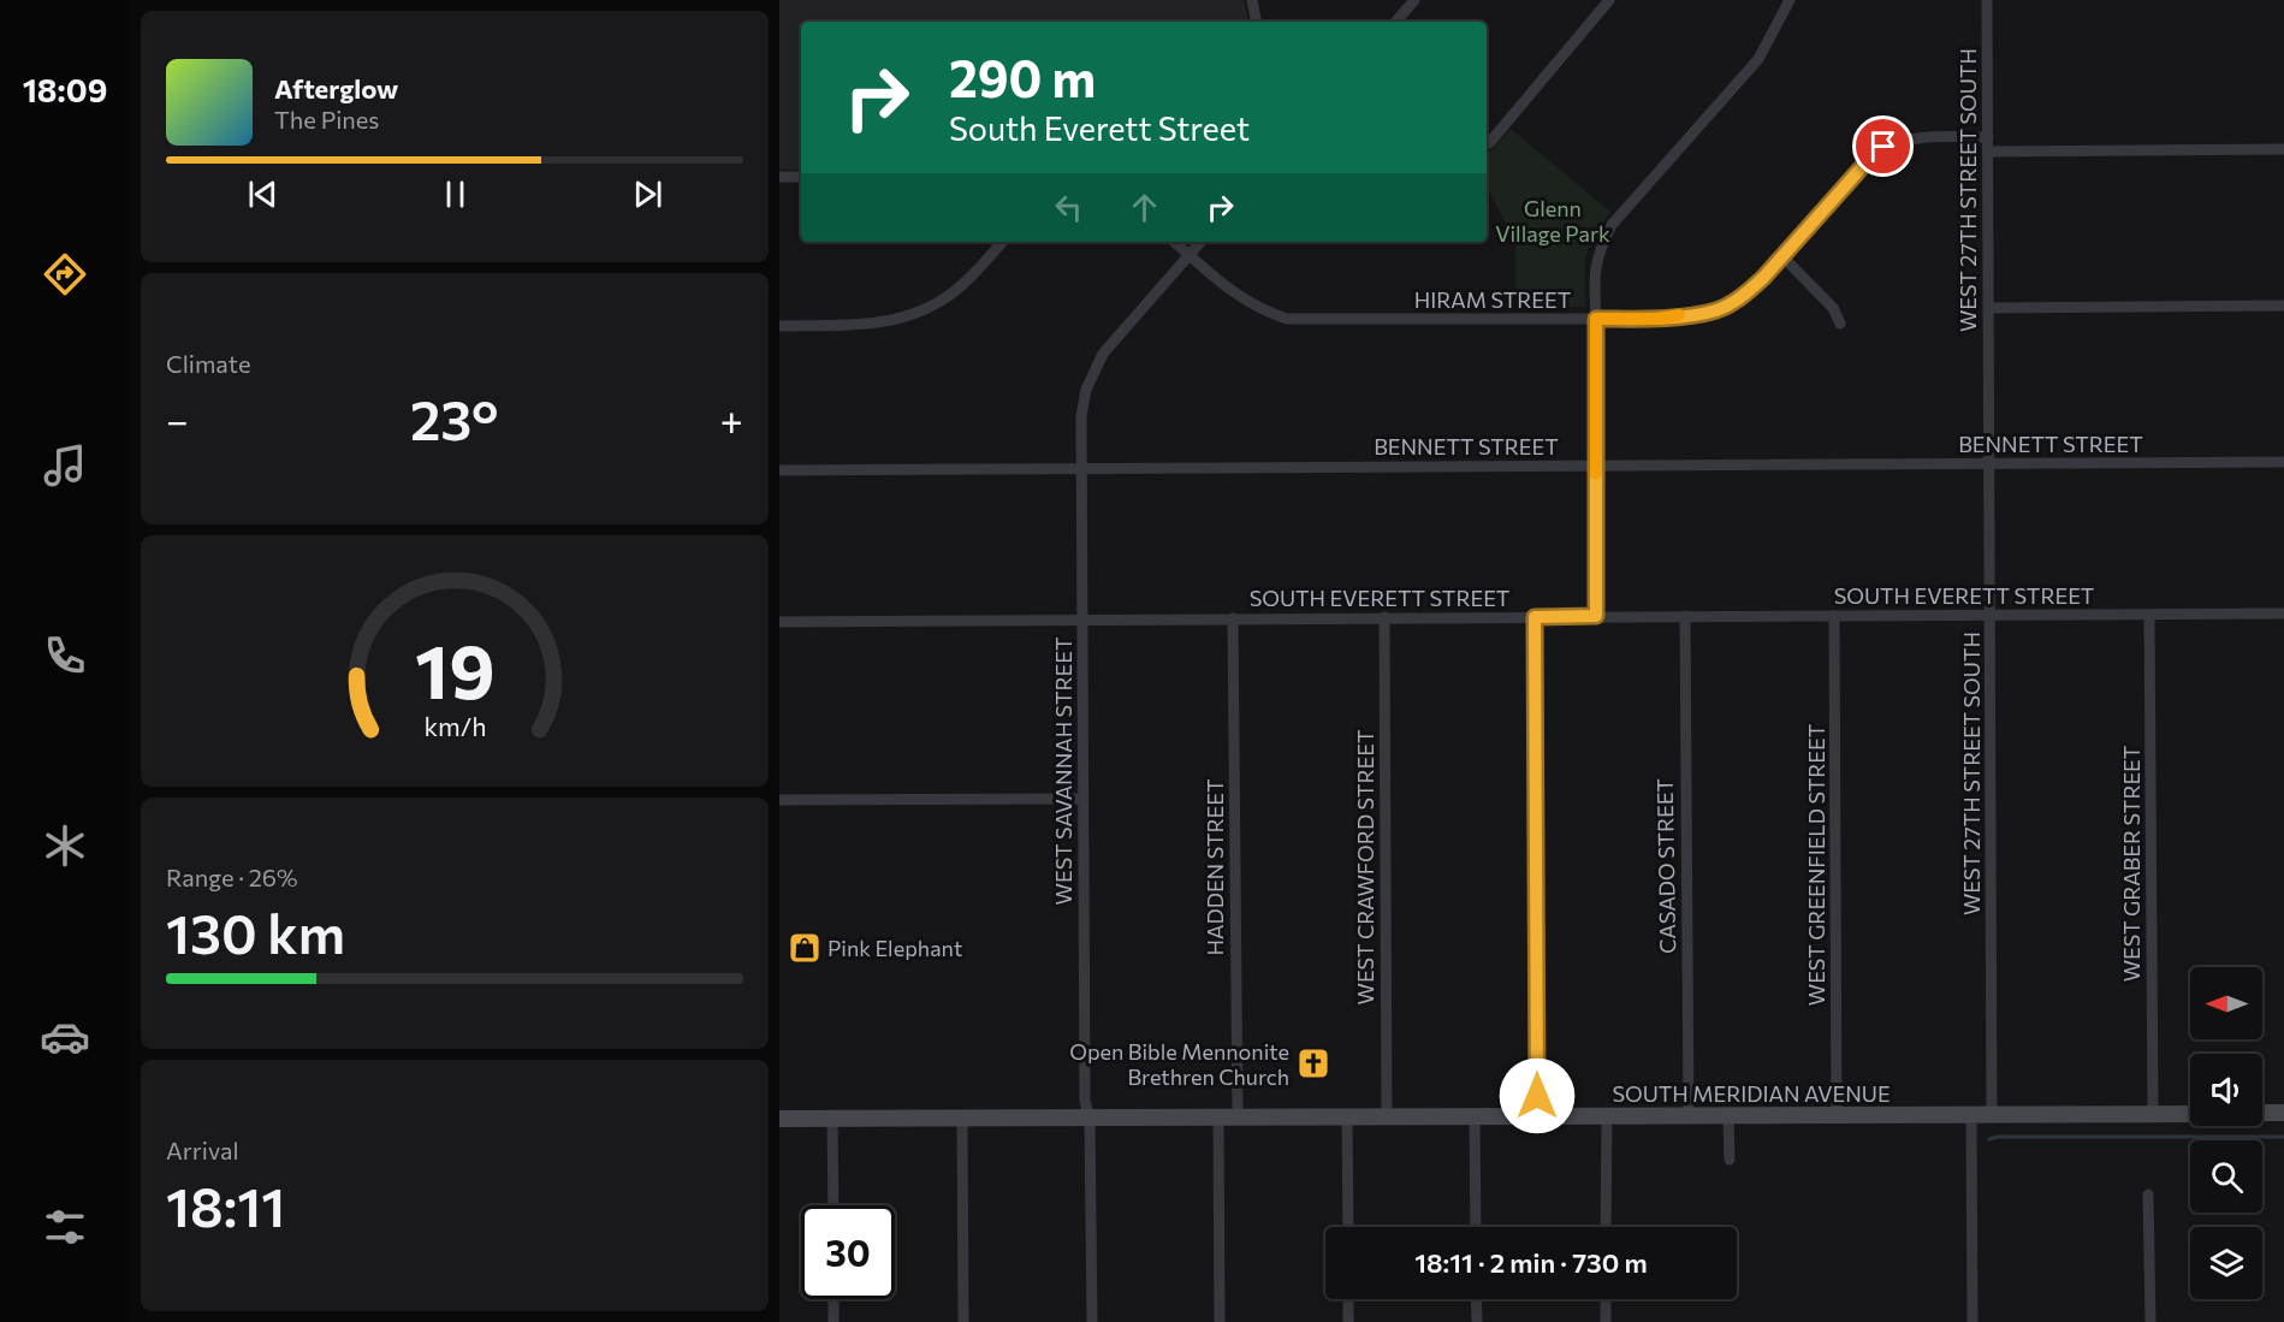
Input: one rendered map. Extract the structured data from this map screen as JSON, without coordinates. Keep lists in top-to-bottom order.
{
  "streets": {
    "main road": ["SOUTH MERIDIAN AVENUE"],
    "street": [
      "WEST 27TH STREET SOUTH",
      "HIRAM STREET",
      "BENNETT STREET",
      "SOUTH EVERETT STREET",
      "WEST SAVANNAH STREET",
      "WEST GRABER STREET",
      "WEST GREENFIELD STREET",
      "CASADO STREET",
      "HADDEN STREET",
      "WEST CRAWFORD STREET"
    ]
  },
  "crossings": [
    ["WEST 27TH STREET SOUTH", "HIRAM STREET"],
    ["WEST 27TH STREET SOUTH", "BENNETT STREET"],
    ["WEST 27TH STREET SOUTH", "SOUTH EVERETT STREET"],
    ["WEST 27TH STREET SOUTH", "SOUTH MERIDIAN AVENUE"],
    ["HIRAM STREET", "WEST SAVANNAH STREET"],
    ["BENNETT STREET", "WEST SAVANNAH STREET"],
    ["SOUTH EVERETT STREET", "WEST SAVANNAH STREET"],
    ["SOUTH EVERETT STREET", "WEST GRABER STREET"],
    ["SOUTH EVERETT STREET", "WEST GREENFIELD STREET"],
    ["SOUTH EVERETT STREET", "CASADO STREET"],
    ["SOUTH EVERETT STREET", "HADDEN STREET"],
    ["SOUTH EVERETT STREET", "WEST CRAWFORD STREET"],
    ["WEST SAVANNAH STREET", "SOUTH MERIDIAN AVENUE"],
    ["WEST GRABER STREET", "SOUTH MERIDIAN AVENUE"],
    ["WEST GREENFIELD STREET", "SOUTH MERIDIAN AVENUE"],
    ["CASADO STREET", "SOUTH MERIDIAN AVENUE"],
    ["HADDEN STREET", "SOUTH MERIDIAN AVENUE"],
    ["WEST CRAWFORD STREET", "SOUTH MERIDIAN AVENUE"]
  ],
  "parks": ["Glenn Village Park"],
  "places": {
    "shop": ["Pink Elephant"],
    "church": ["Open Bible Mennonite Brethren Church"]
  },
  "north": "left",
  "page": {
    "tabs": "18:09",
    "turn": ["290 m", "South Everett Street"],
    "song": ["Afterglow", "The Pines"],
    "tile": [
      "Climate",
      ["Range · 26%", "130 km"],
      ["Arrival", "18:11"]
    ],
    "heat": ["−", "23°", "+"],
    "limit": "30",
    "trip": "18:11 · 2 min · 730 m",
    "gauge": ["19", "km/h"]
  }
}
